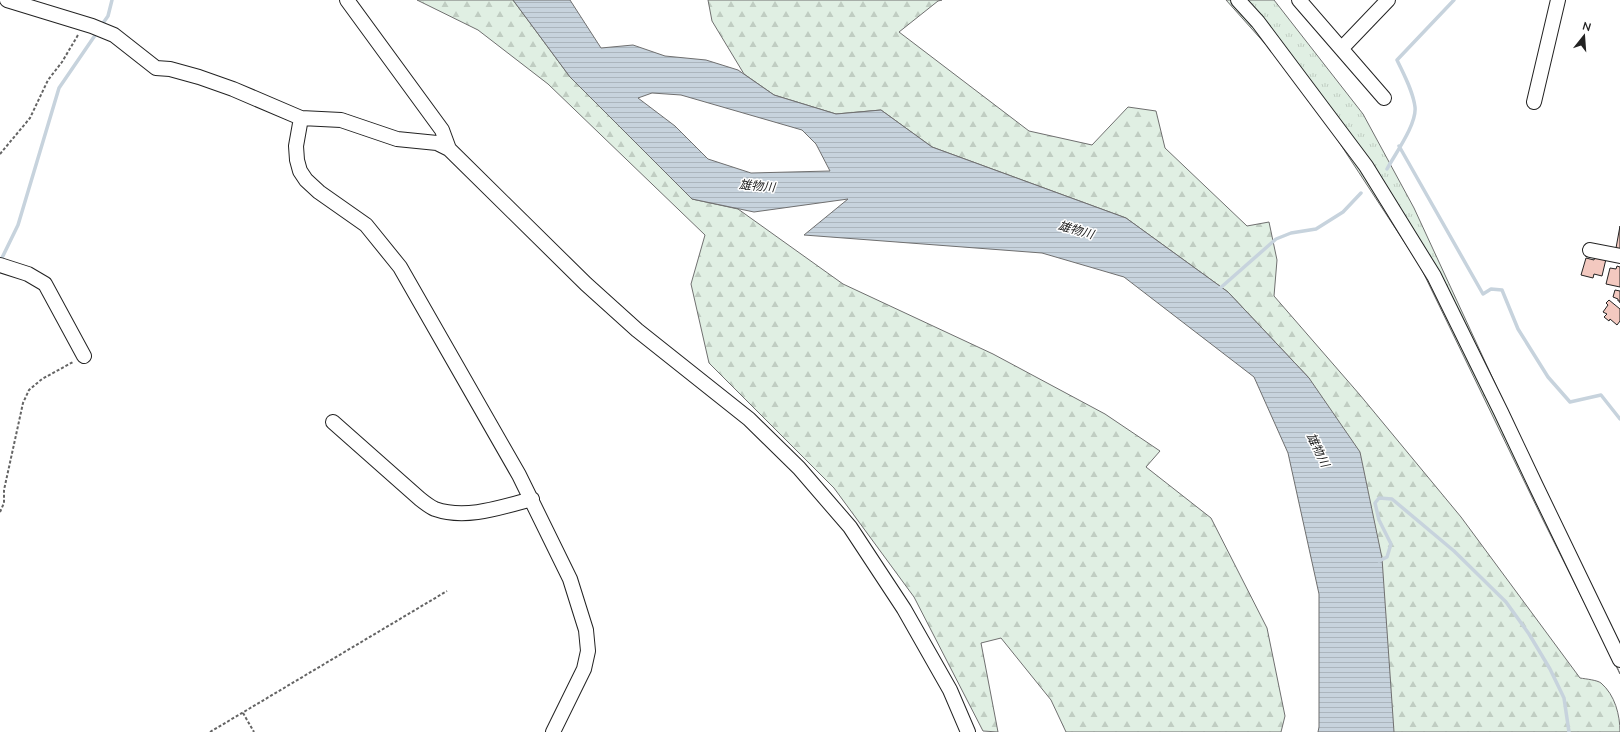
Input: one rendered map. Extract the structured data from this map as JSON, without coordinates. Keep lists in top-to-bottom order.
{
  "water": ["雄物川"],
  "north": "top"
}
